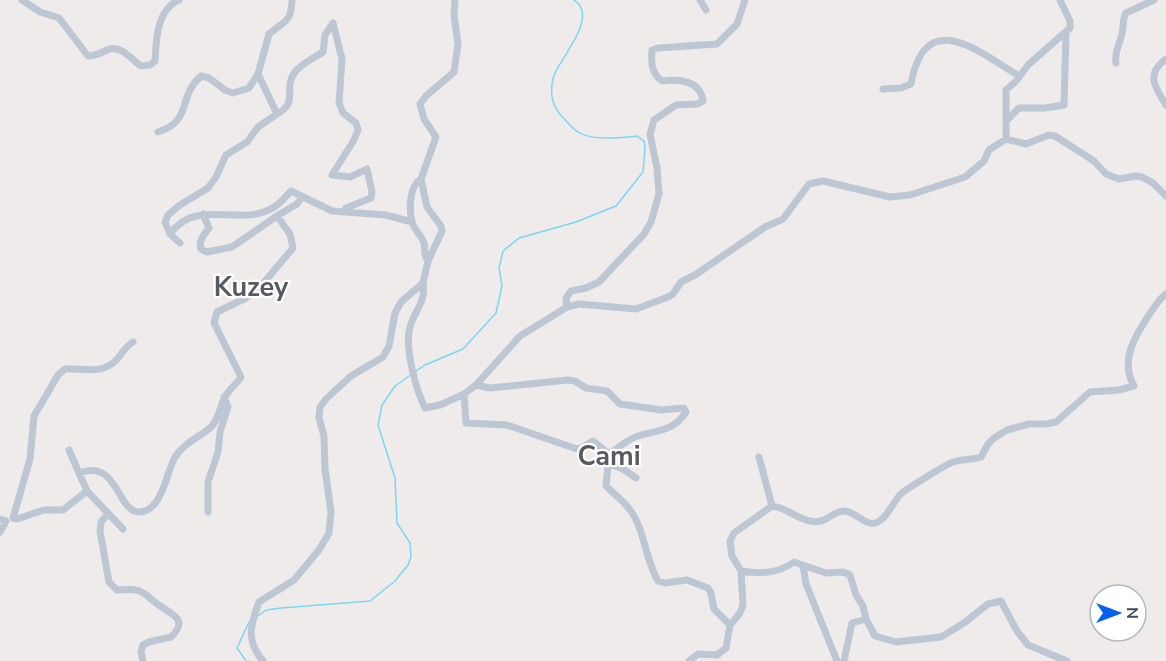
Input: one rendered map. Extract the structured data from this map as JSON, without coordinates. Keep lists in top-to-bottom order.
{
  "districts": ["Kuzey", "Cami"],
  "north": "right"
}
